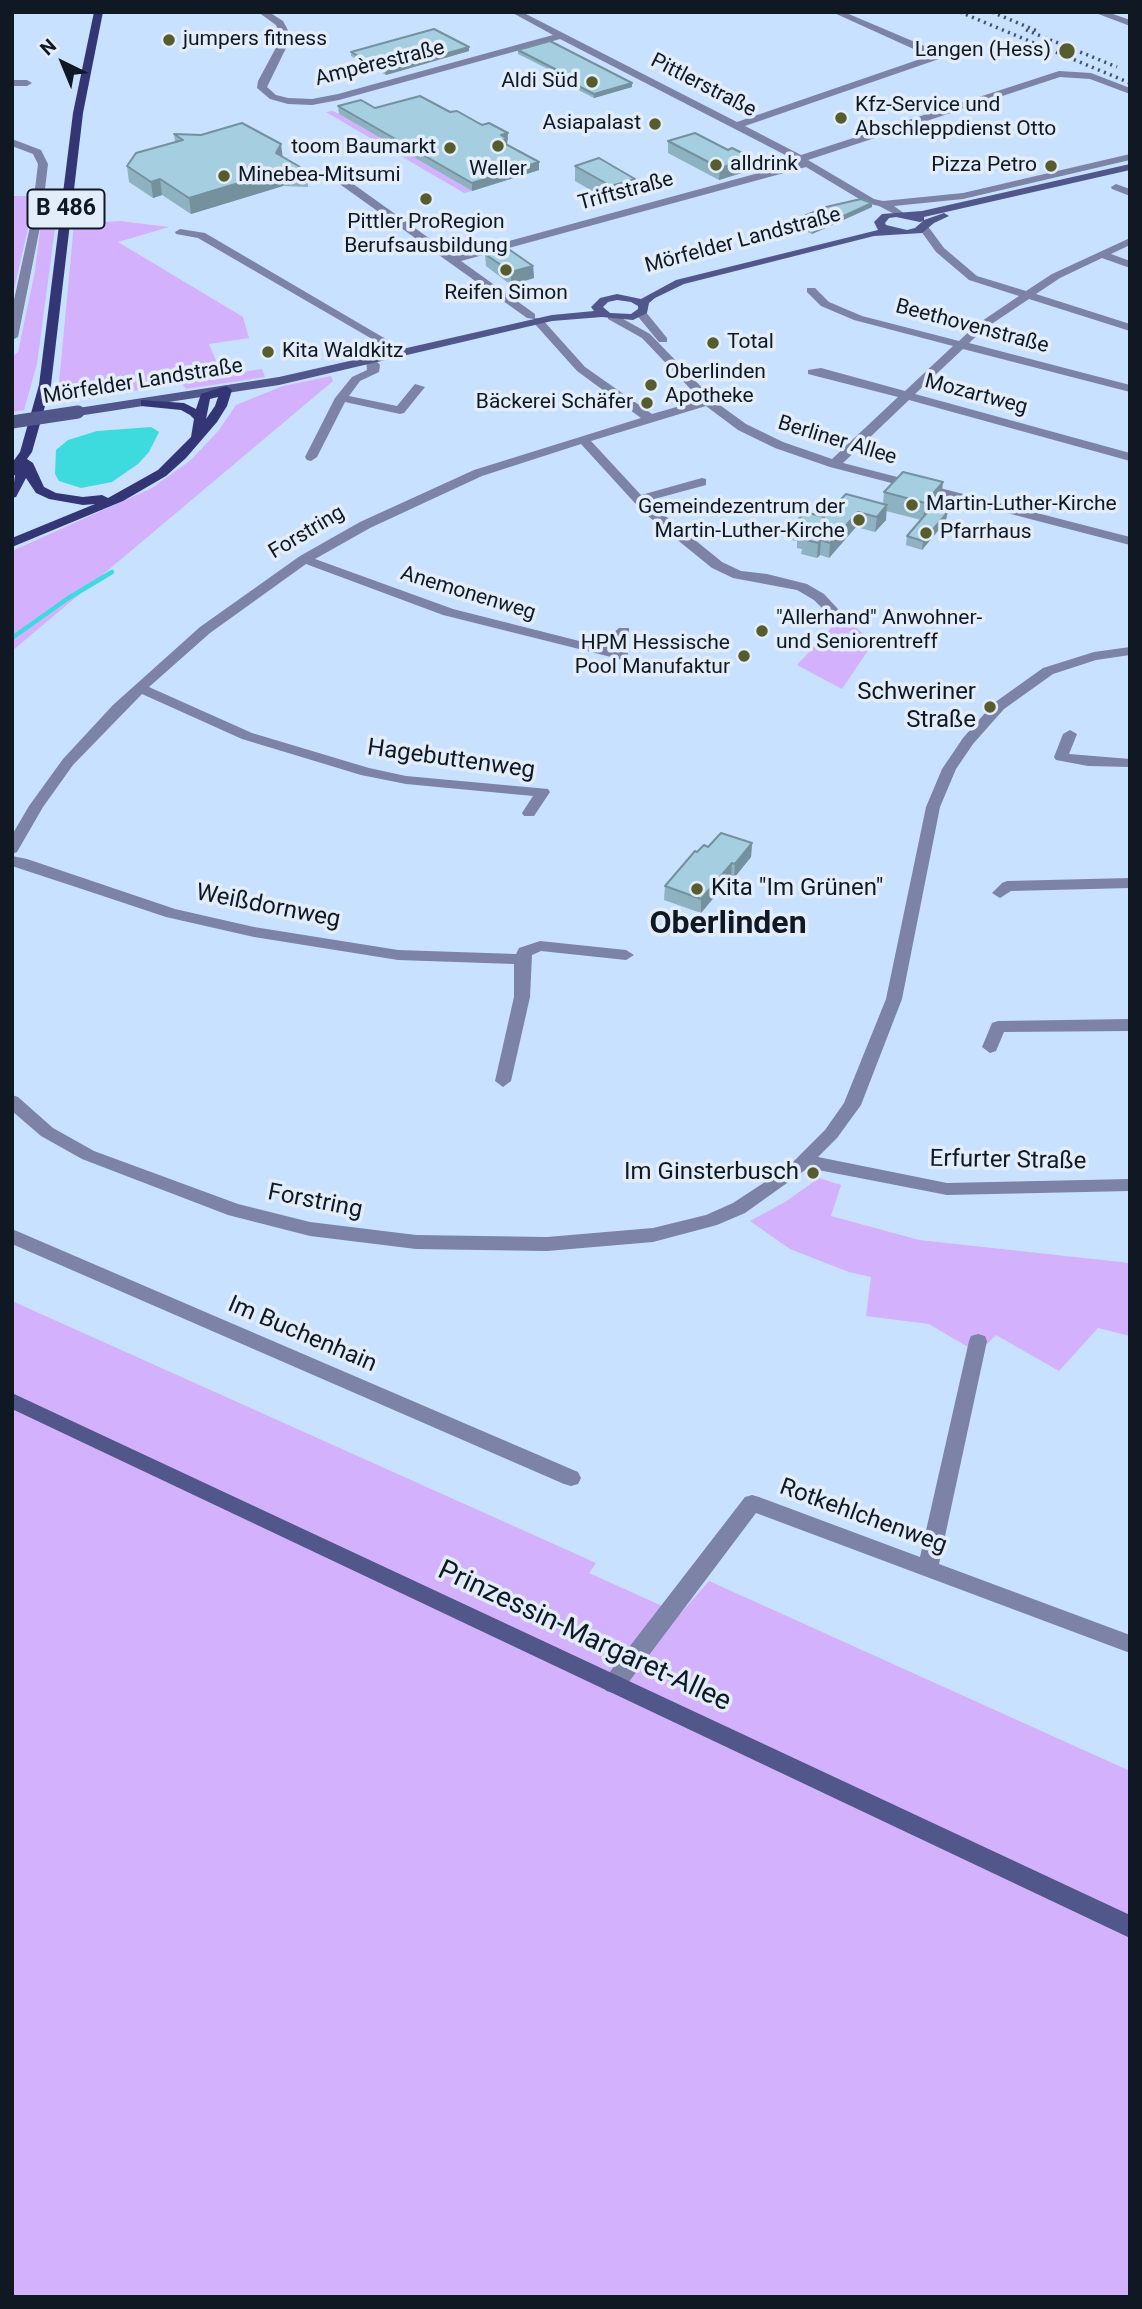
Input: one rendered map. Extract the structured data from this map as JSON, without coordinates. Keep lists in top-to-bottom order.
{
  "streets": {
    "main road": ["B 486", "Mörfelder Landstraße", "Prinzessin-Margaret-Allee"],
    "street": [
      "Ampèrestraße",
      "Pittlerstraße",
      "Triftstraße",
      "Beethovenstraße",
      "Mozartweg",
      "Berliner Allee",
      "Forstring",
      "Anemonenweg",
      "Hagebuttenweg",
      "Weißdornweg",
      "Erfurter Straße",
      "Im Buchenhain",
      "Rotkehlchenweg"
    ]
  },
  "crossings": [
    ["Ampèrestraße", "Pittlerstraße"],
    ["Pittlerstraße", "Triftstraße"],
    ["Pittlerstraße", "Mörfelder Landstraße"],
    ["Mörfelder Landstraße", "Berliner Allee"],
    ["Berliner Allee", "Forstring"],
    ["Forstring", "Anemonenweg"],
    ["Forstring", "Hagebuttenweg"],
    ["Forstring", "Erfurter Straße"],
    ["Rotkehlchenweg", "Prinzessin-Margaret-Allee"]
  ],
  "districts": ["Oberlinden"],
  "places": [
    "jumpers fitness",
    "Langen (Hess)",
    "Aldi Süd",
    "Kfz-Service und Abschleppdienst Otto",
    "Asiapalast",
    "Weller",
    "toom Baumarkt",
    "alldrink",
    "Pizza Petro",
    "Minebea-Mitsumi",
    "Pittler ProRegion Berufsausbildung",
    "Reifen Simon",
    "Total",
    "Kita Waldkitz",
    "Oberlinden Apotheke",
    "Bäckerei Schäfer",
    "Martin-Luther-Kirche",
    "Gemeindezentrum der Martin-Luther-Kirche",
    "Pfarrhaus",
    "\"Allerhand\" Anwohner- und Seniorentreff",
    "HPM Hessische Pool Manufaktur",
    "Schweriner Straße",
    "Kita \"Im Grünen\"",
    "Im Ginsterbusch"
  ],
  "north": "top left"
}
